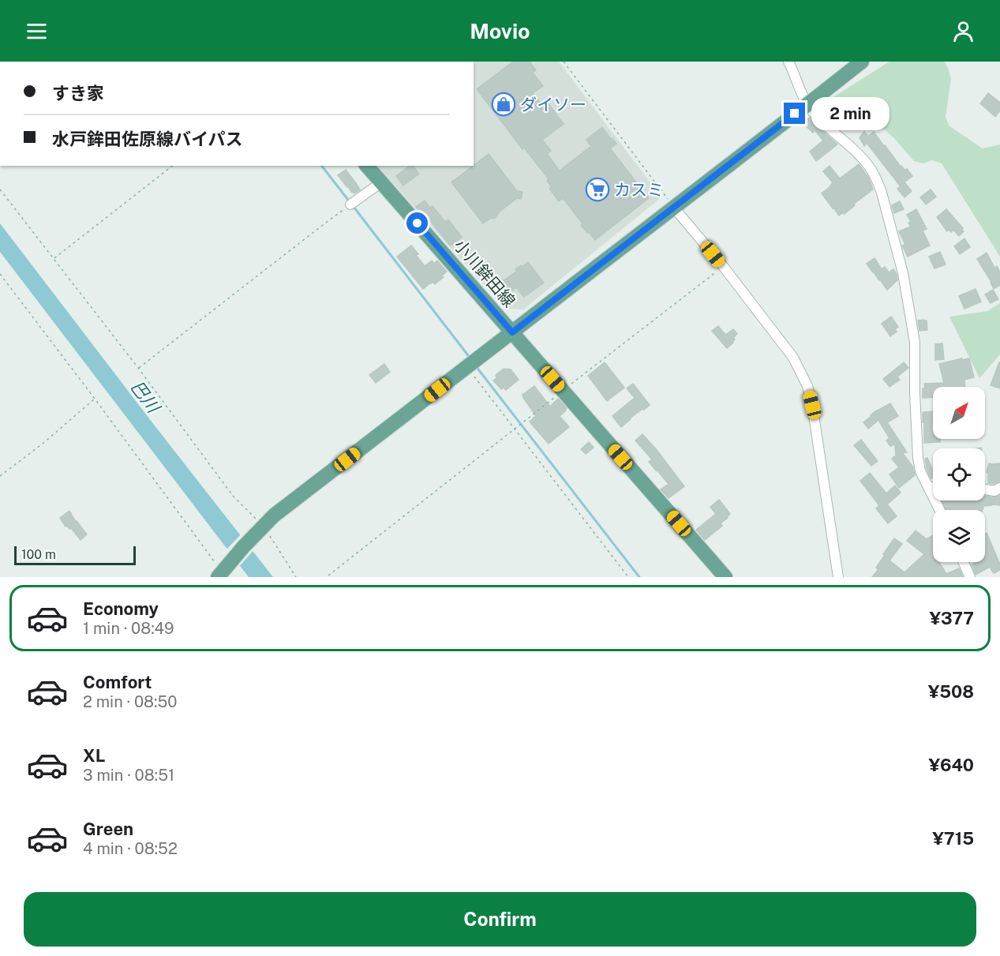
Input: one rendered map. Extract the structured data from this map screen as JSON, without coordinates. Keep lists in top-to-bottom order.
{
  "streets": {
    "main road": ["小川鉾田線"]
  },
  "water": ["巴川"],
  "places": {
    "shop": ["ダイソー"],
    "supermarket": ["カスミ"]
  },
  "scale_bar": "100 m",
  "north": "top right",
  "page": {
    "header": "Movio",
    "banner": ["すき家", "水戸鉾田佐原線バイパス"],
    "bubble": "2 min",
    "scale": "100 m",
    "list": [
      {
        "name": "Economy",
        "note": "1 min · 08:49",
        "value": "¥377"
      },
      {
        "name": "Comfort",
        "note": "2 min · 08:50",
        "value": "¥508"
      },
      {
        "name": "XL",
        "note": "3 min · 08:51",
        "value": "¥640"
      },
      {
        "name": "Green",
        "note": "4 min · 08:52",
        "value": "¥715"
      }
    ],
    "buttons": "Confirm"
  }
}
